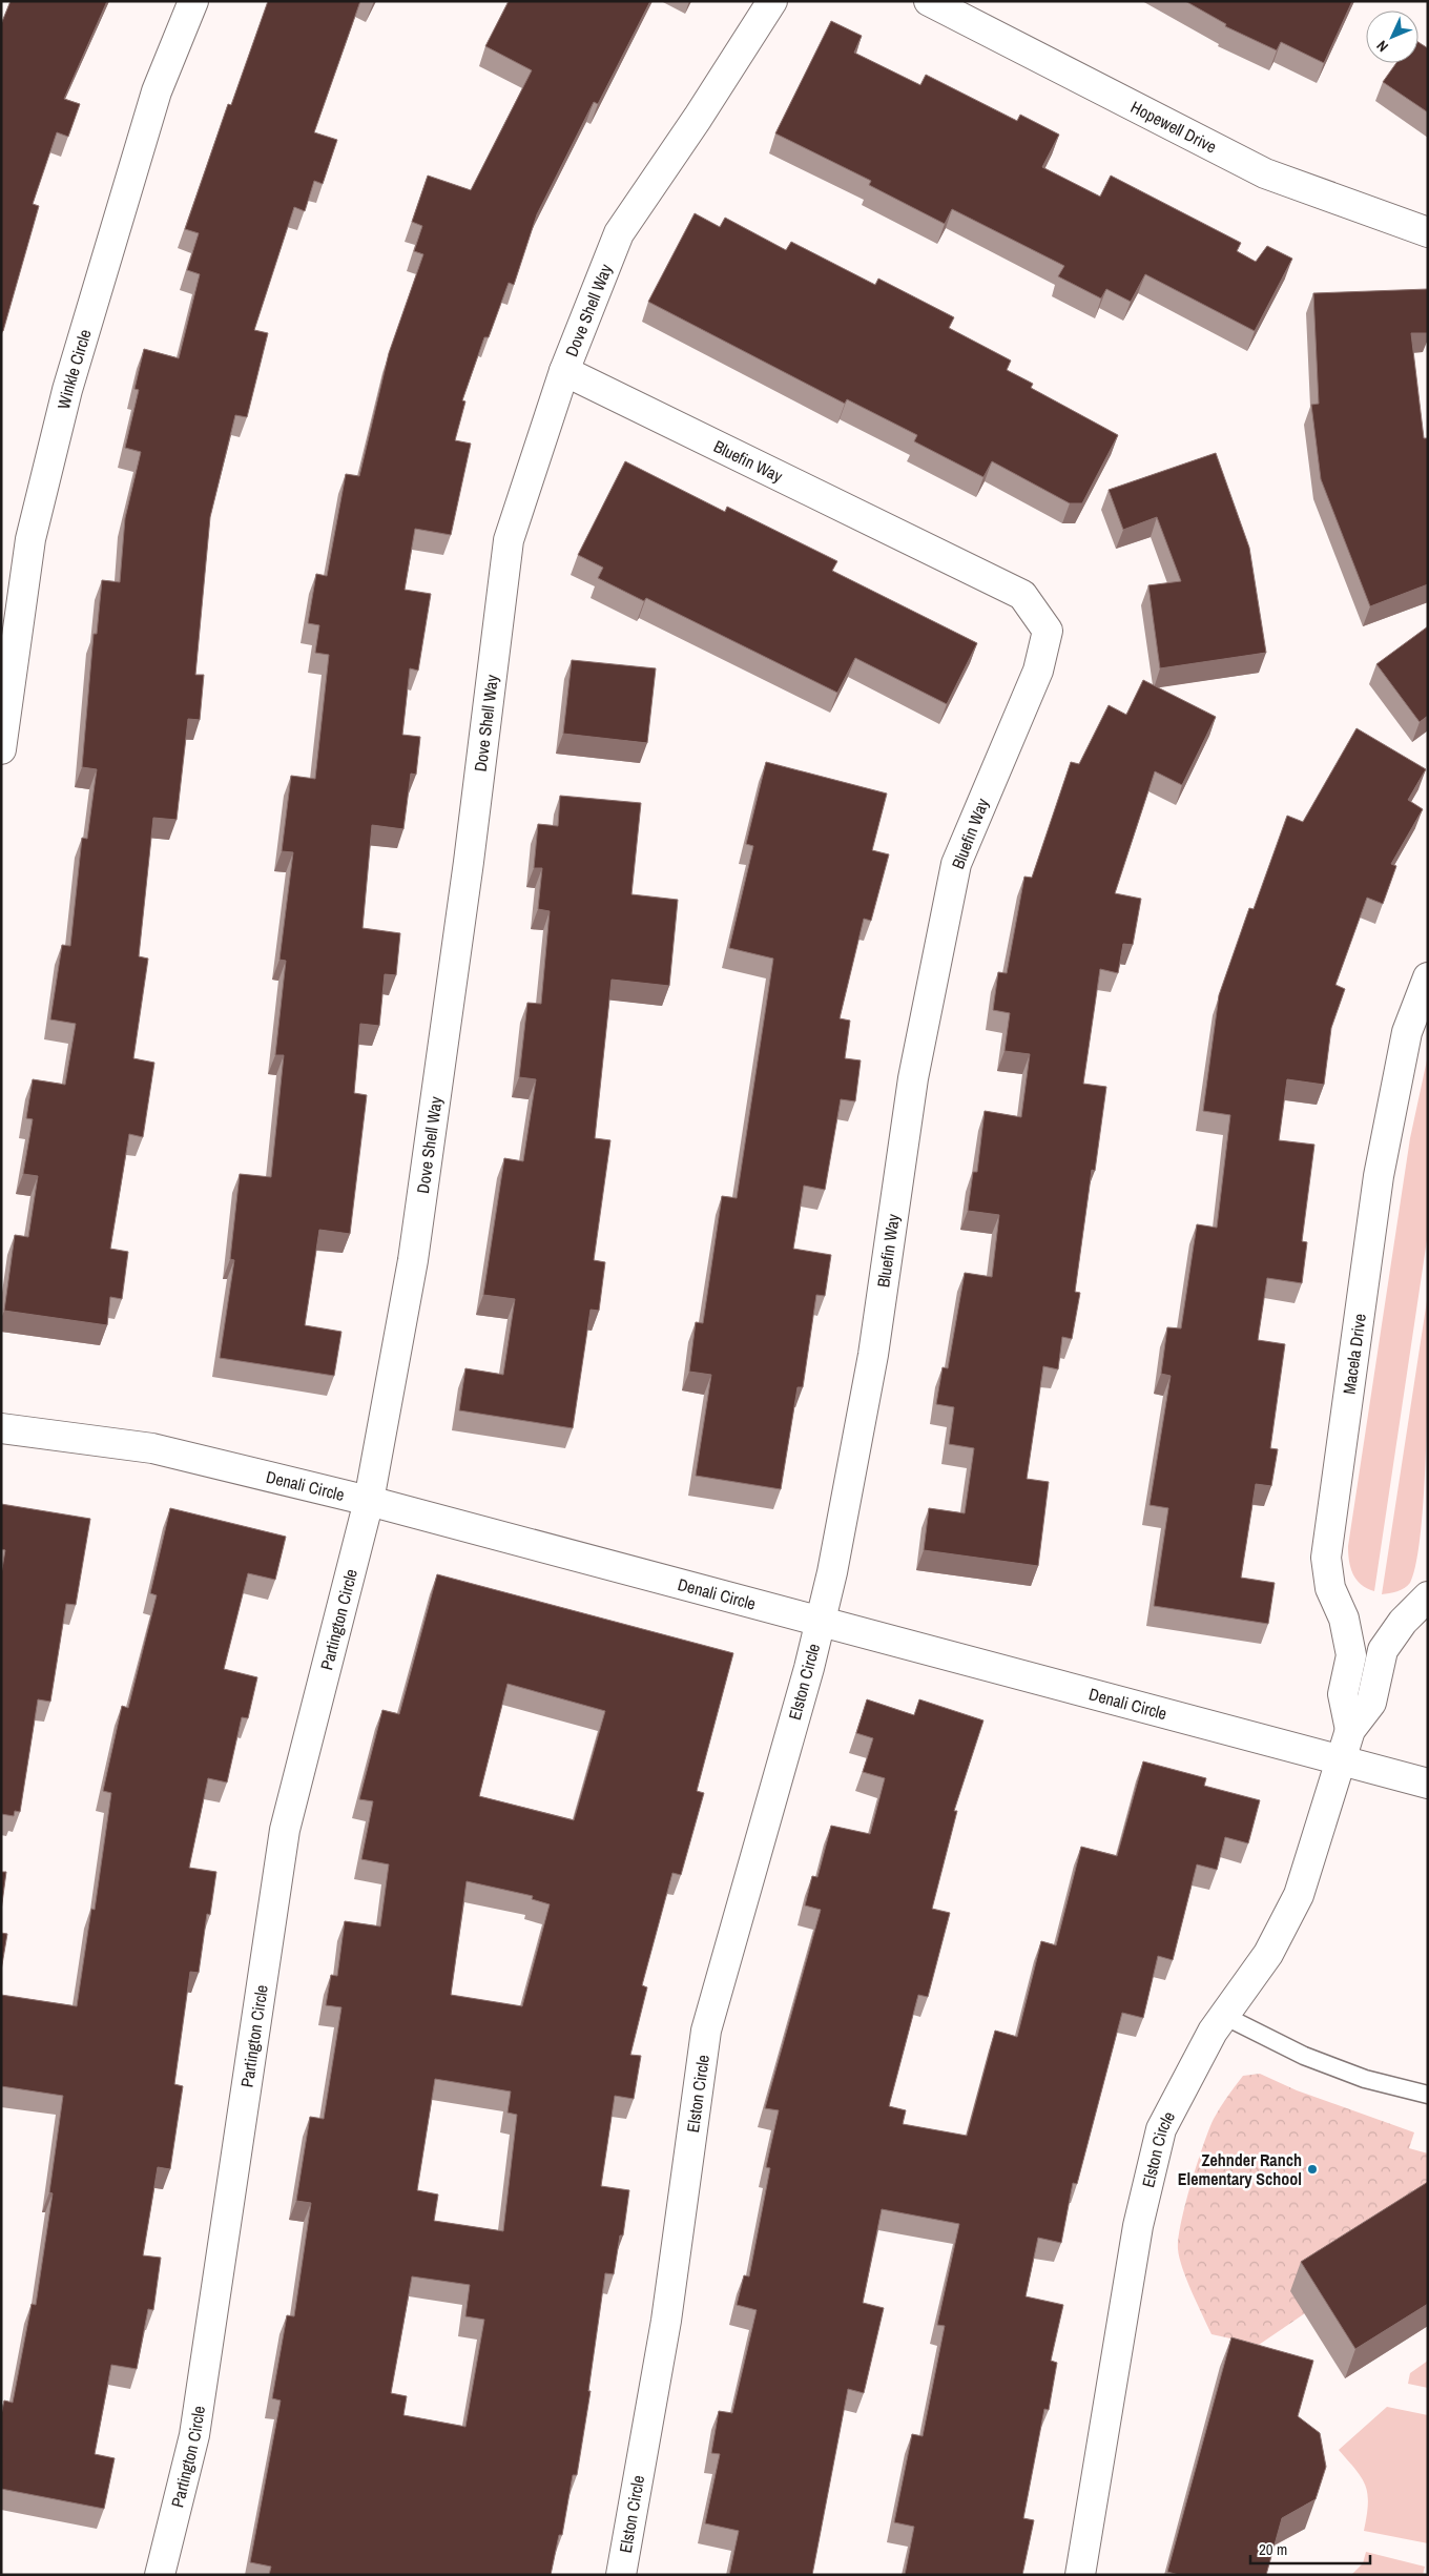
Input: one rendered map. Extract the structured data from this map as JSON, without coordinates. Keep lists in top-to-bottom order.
{
  "streets": {
    "street": [
      "Hopewell Drive",
      "Dove Shell Way",
      "Winkle Circle",
      "Bluefin Way",
      "Macela Drive",
      "Denali Circle",
      "Partington Circle",
      "Elston Circle"
    ]
  },
  "crossings": [
    ["Dove Shell Way", "Bluefin Way"],
    ["Dove Shell Way", "Denali Circle"],
    ["Dove Shell Way", "Partington Circle"],
    ["Bluefin Way", "Denali Circle"],
    ["Bluefin Way", "Elston Circle"],
    ["Macela Drive", "Denali Circle"],
    ["Macela Drive", "Elston Circle"],
    ["Denali Circle", "Partington Circle"],
    ["Denali Circle", "Elston Circle"]
  ],
  "places": ["Zehnder Ranch Elementary School"],
  "scale_bar": "20 m",
  "north": "bottom left"
}
